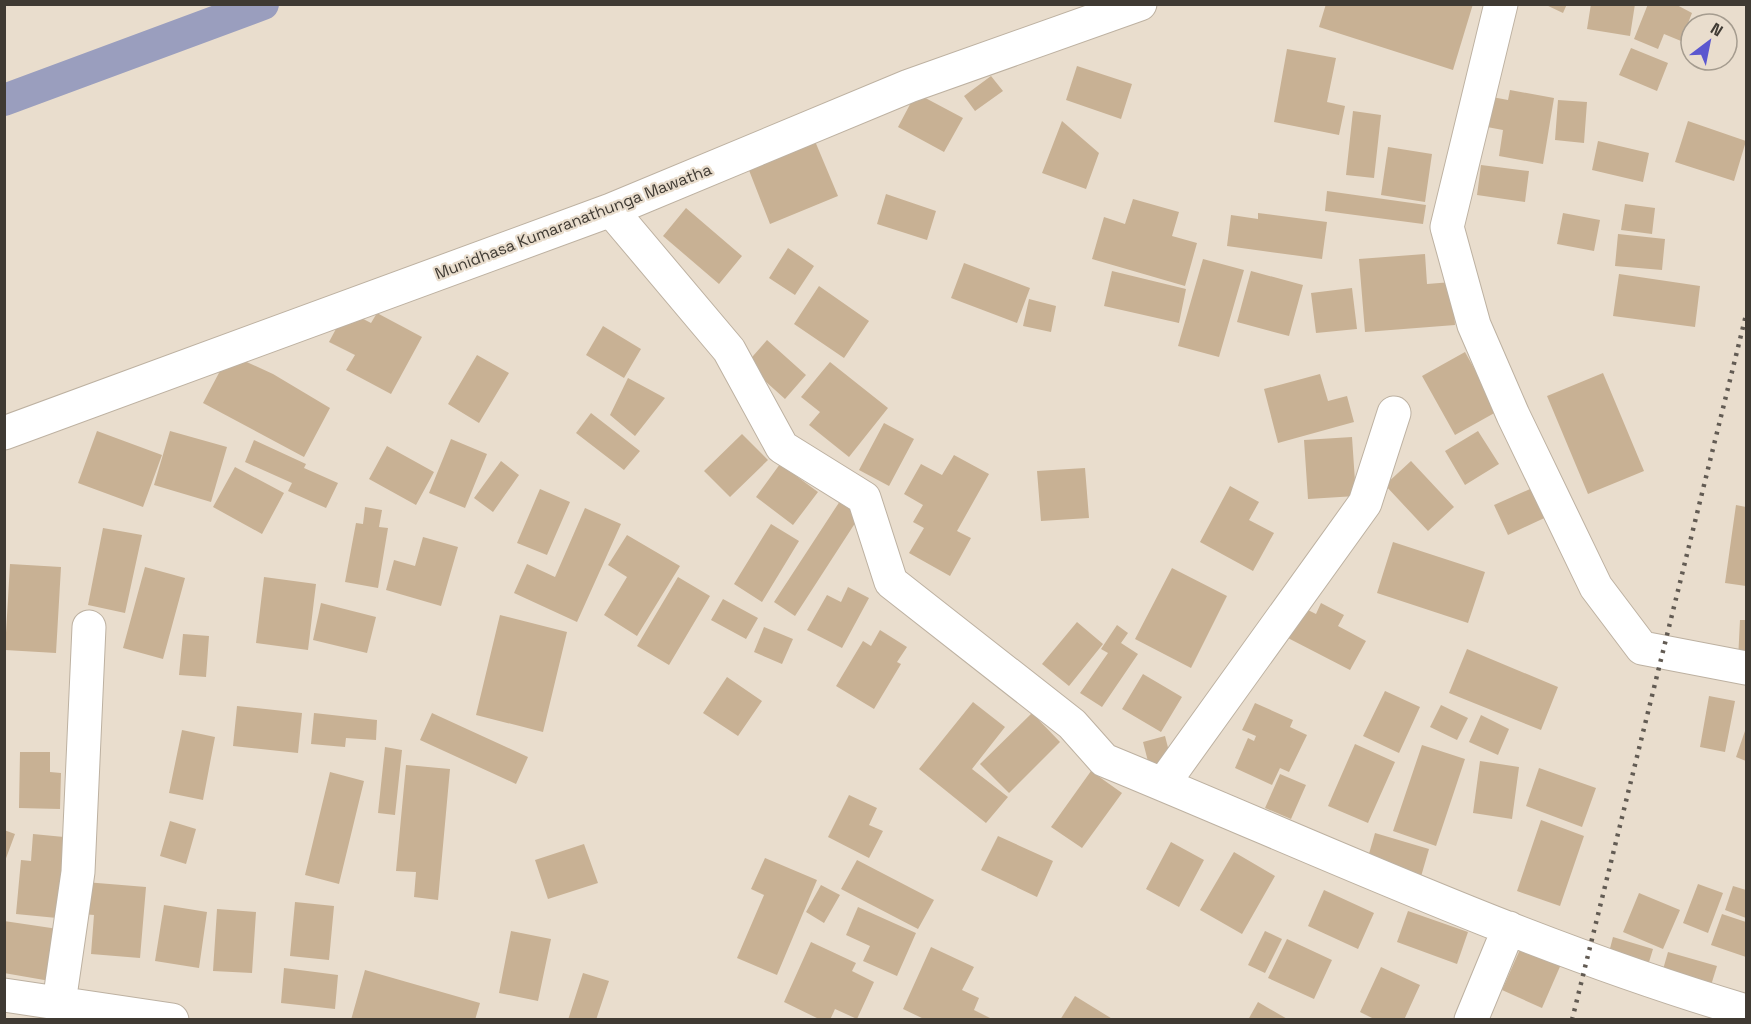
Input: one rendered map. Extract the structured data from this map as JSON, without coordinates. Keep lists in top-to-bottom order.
{
  "streets": {
    "street": ["Munidhasa Kumaranathunga Mawatha"]
  },
  "north": "top right"
}
